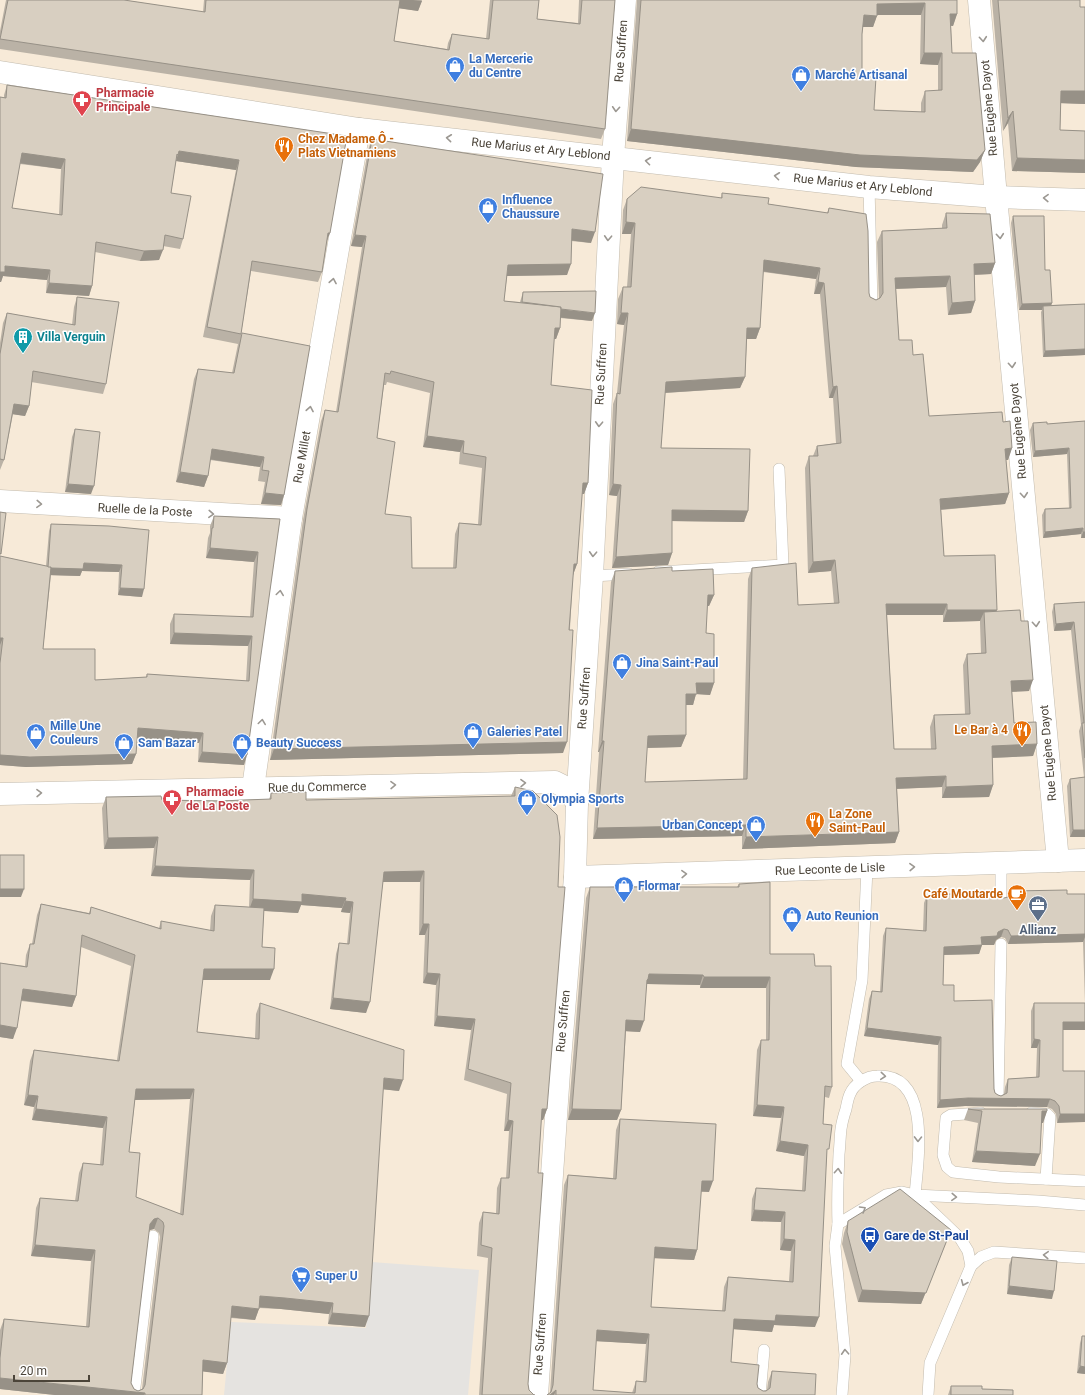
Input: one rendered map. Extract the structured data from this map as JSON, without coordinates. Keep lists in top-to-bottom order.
{
  "streets": {
    "street": [
      "Rue Suffren",
      "Rue Eugène Dayot",
      "Rue Marius et Ary Leblond",
      "Rue Millet",
      "Ruelle de la Poste",
      "Rue du Commerce",
      "Rue Leconte de Lisle"
    ]
  },
  "crossings": [
    ["Rue Suffren", "Rue Marius et Ary Leblond"],
    ["Rue Suffren", "Rue du Commerce"],
    ["Rue Suffren", "Rue Leconte de Lisle"],
    ["Rue Eugène Dayot", "Rue Marius et Ary Leblond"],
    ["Rue Eugène Dayot", "Rue Leconte de Lisle"],
    ["Rue Marius et Ary Leblond", "Rue Millet"],
    ["Rue Millet", "Ruelle de la Poste"],
    ["Rue Millet", "Rue du Commerce"]
  ],
  "one_way": [
    "Rue Suffren",
    "Rue Eugène Dayot",
    "Rue Marius et Ary Leblond",
    "Rue Millet",
    "Ruelle de la Poste",
    "Rue du Commerce",
    "Rue Leconte de Lisle"
  ],
  "places": {
    "shop": [
      "La Mercerie du Centre",
      "Marché Artisanal",
      "Influence Chaussure",
      "Jina Saint-Paul",
      "Galeries Patel",
      "Mille Une Couleurs",
      "Sam Bazar",
      "Beauty Success",
      "Olympia Sports",
      "Urban Concept",
      "Flormar",
      "Auto Reunion"
    ],
    "pharmacy": ["Pharmacie Principale", "Pharmacie de La Poste"],
    "restaurant": ["Chez Madame Ô - Plats Vietnamiens", "Le Bar à 4", "La Zone Saint-Paul"],
    "building": ["Villa Verguin"],
    "cafe": ["Café Moutarde"],
    "office": ["Allianz"],
    "bus stop": ["Gare de St-Paul"],
    "supermarket": ["Super U"]
  },
  "scale_bar": "20 m"
}
